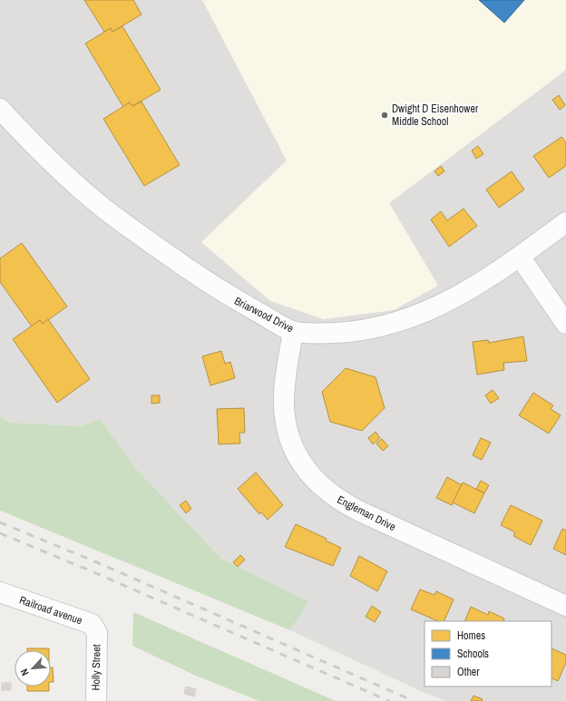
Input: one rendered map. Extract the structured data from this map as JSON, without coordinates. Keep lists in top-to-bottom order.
{
  "streets": {
    "street": [
      "Briarwood Drive",
      "Engleman Drive",
      "Railroad avenue",
      "Holly Street"
    ]
  },
  "crossings": [
    ["Briarwood Drive", "Engleman Drive"],
    ["Railroad avenue", "Holly Street"]
  ],
  "places": ["Dwight D Eisenhower Middle School"],
  "legend": ["Homes", "Schools", "Other"],
  "north": "bottom left"
}
